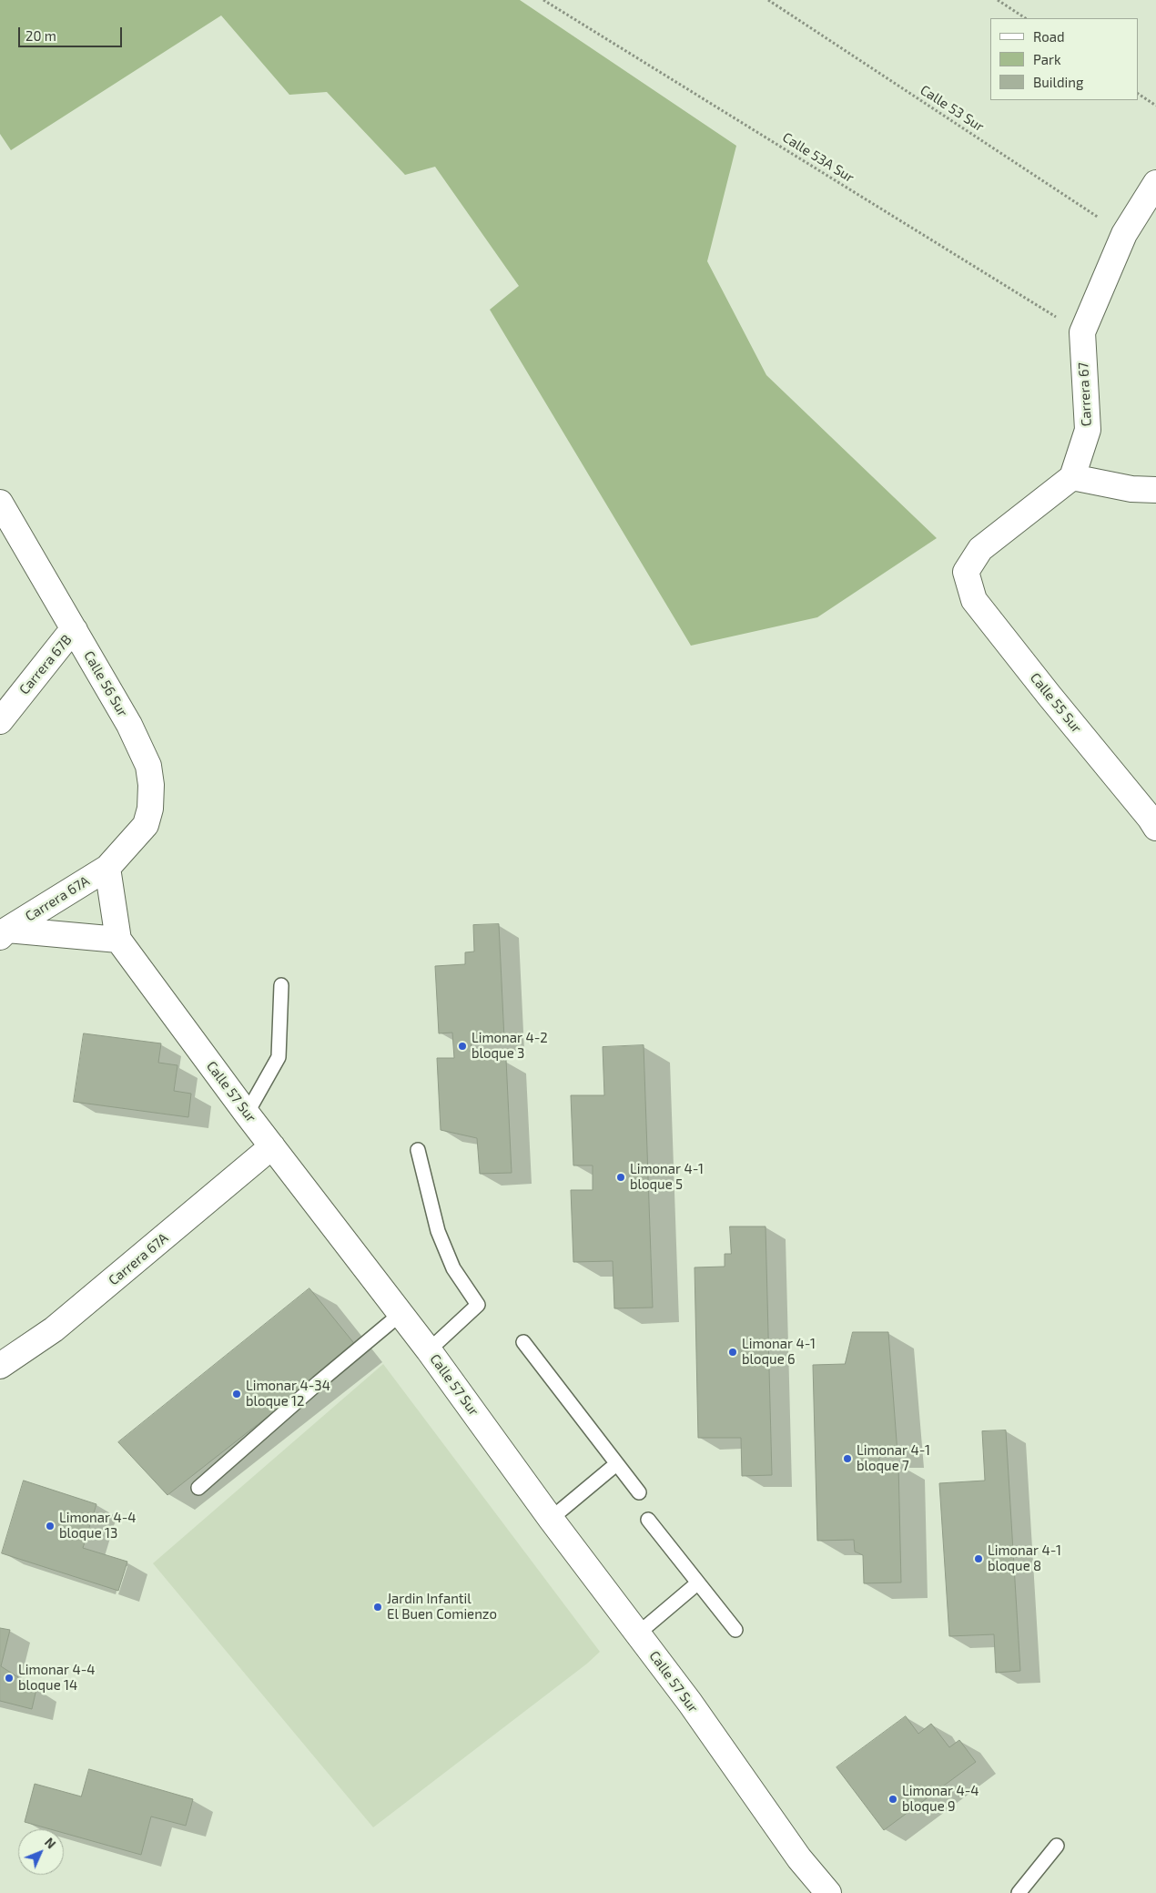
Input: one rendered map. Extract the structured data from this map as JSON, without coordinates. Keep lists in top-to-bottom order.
{
  "streets": {
    "street": [
      "Carrera 67",
      "Carrera 67B",
      "Calle 56 Sur",
      "Calle 55 Sur",
      "Carrera 67A",
      "Calle 57 Sur"
    ],
    "path": ["Calle 53 Sur", "Calle 53A Sur"]
  },
  "crossings": [
    ["Calle 53 Sur", "Carrera 67"],
    ["Calle 53A Sur", "Carrera 67"],
    ["Carrera 67", "Calle 55 Sur"],
    ["Carrera 67B", "Calle 56 Sur"],
    ["Calle 56 Sur", "Carrera 67A"],
    ["Calle 56 Sur", "Calle 57 Sur"],
    ["Carrera 67A", "Calle 57 Sur"]
  ],
  "places": [
    "Limonar 4-2 bloque 3",
    "Limonar 4-1 bloque 5",
    "Limonar 4-1 bloque 6",
    "Limonar 4-34 bloque 12",
    "Limonar 4-1 bloque 7",
    "Limonar 4-4 bloque 13",
    "Limonar 4-1 bloque 8",
    "Jardin Infantil El Buen Comienzo",
    "Limonar 4-4 bloque 14",
    "Limonar 4-4 bloque 9"
  ],
  "legend": ["Road", "Park", "Building"],
  "scale_bar": "20 m",
  "north": "top right"
}
